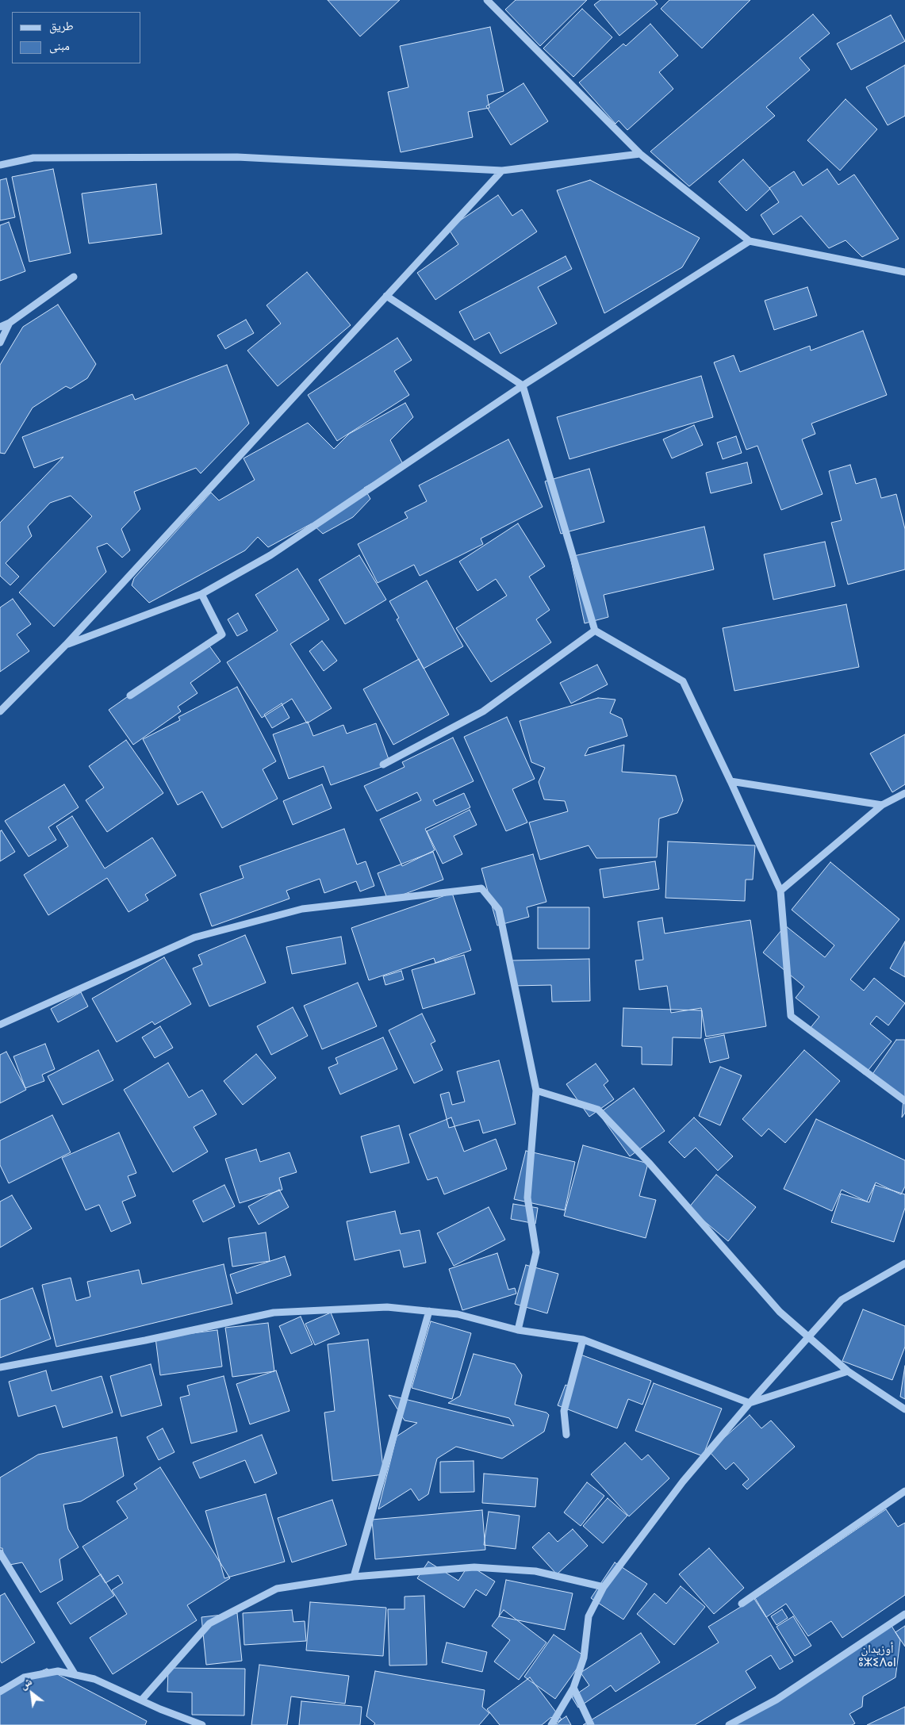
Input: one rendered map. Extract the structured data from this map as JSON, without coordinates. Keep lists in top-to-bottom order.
{
  "districts": ["أوزيدان ⵓⵣⵉⴷⴰⵏ"],
  "legend": ["طريق", "مبنى"],
  "north": "top left"
}
